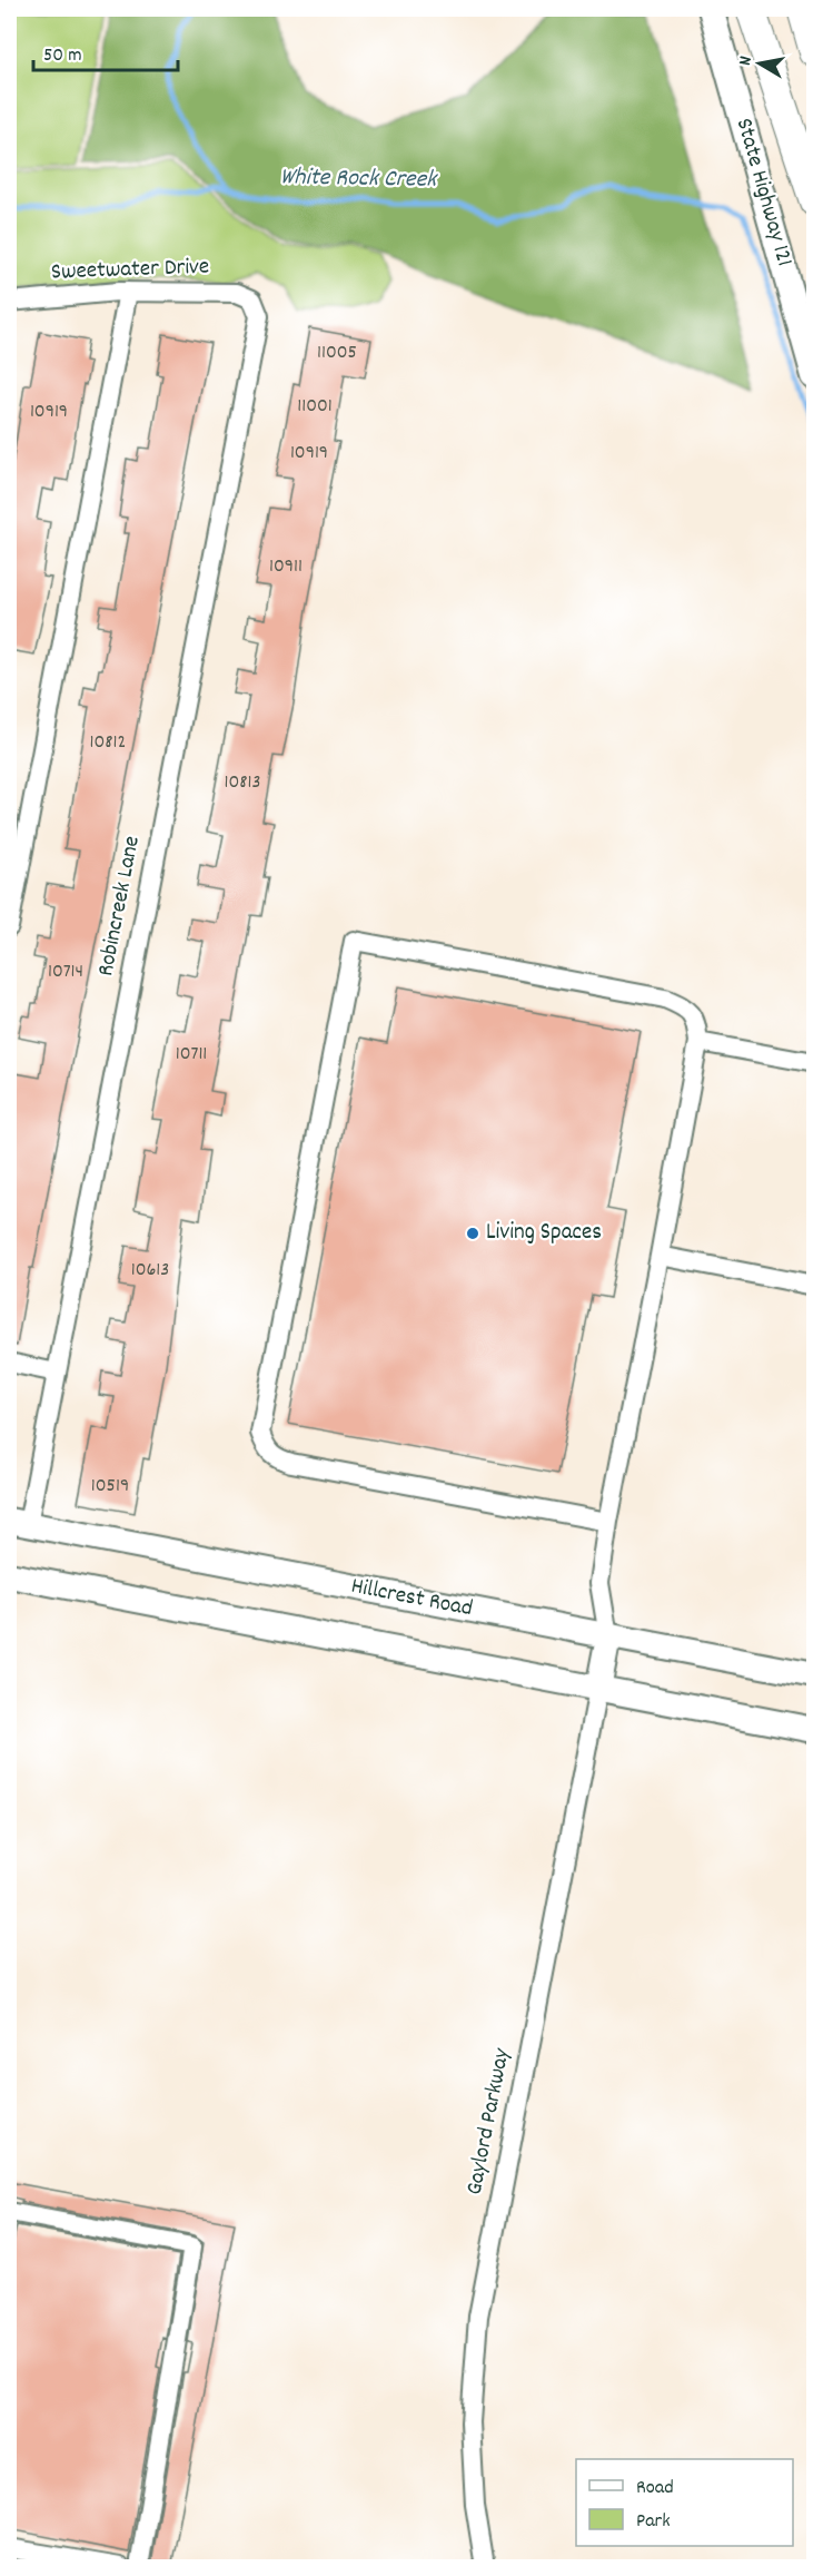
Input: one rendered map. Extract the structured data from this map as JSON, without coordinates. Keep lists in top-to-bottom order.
{
  "streets": {
    "main road": ["State Highway 121", "Hillcrest Road"],
    "street": ["Sweetwater Drive", "Robincreek Lane", "Gaylord Parkway"]
  },
  "crossings": [
    ["Sweetwater Drive", "Robincreek Lane"],
    ["Robincreek Lane", "Hillcrest Road"]
  ],
  "water": ["White Rock Creek"],
  "places": ["Living Spaces"],
  "house_numbers": [
    "11005",
    "11001",
    "10919",
    "10919",
    "10911",
    "10812",
    "10813",
    "10714",
    "10711",
    "10613",
    "10519"
  ],
  "legend": ["Road", "Park"],
  "scale_bar": "50 m",
  "north": "left"
}
